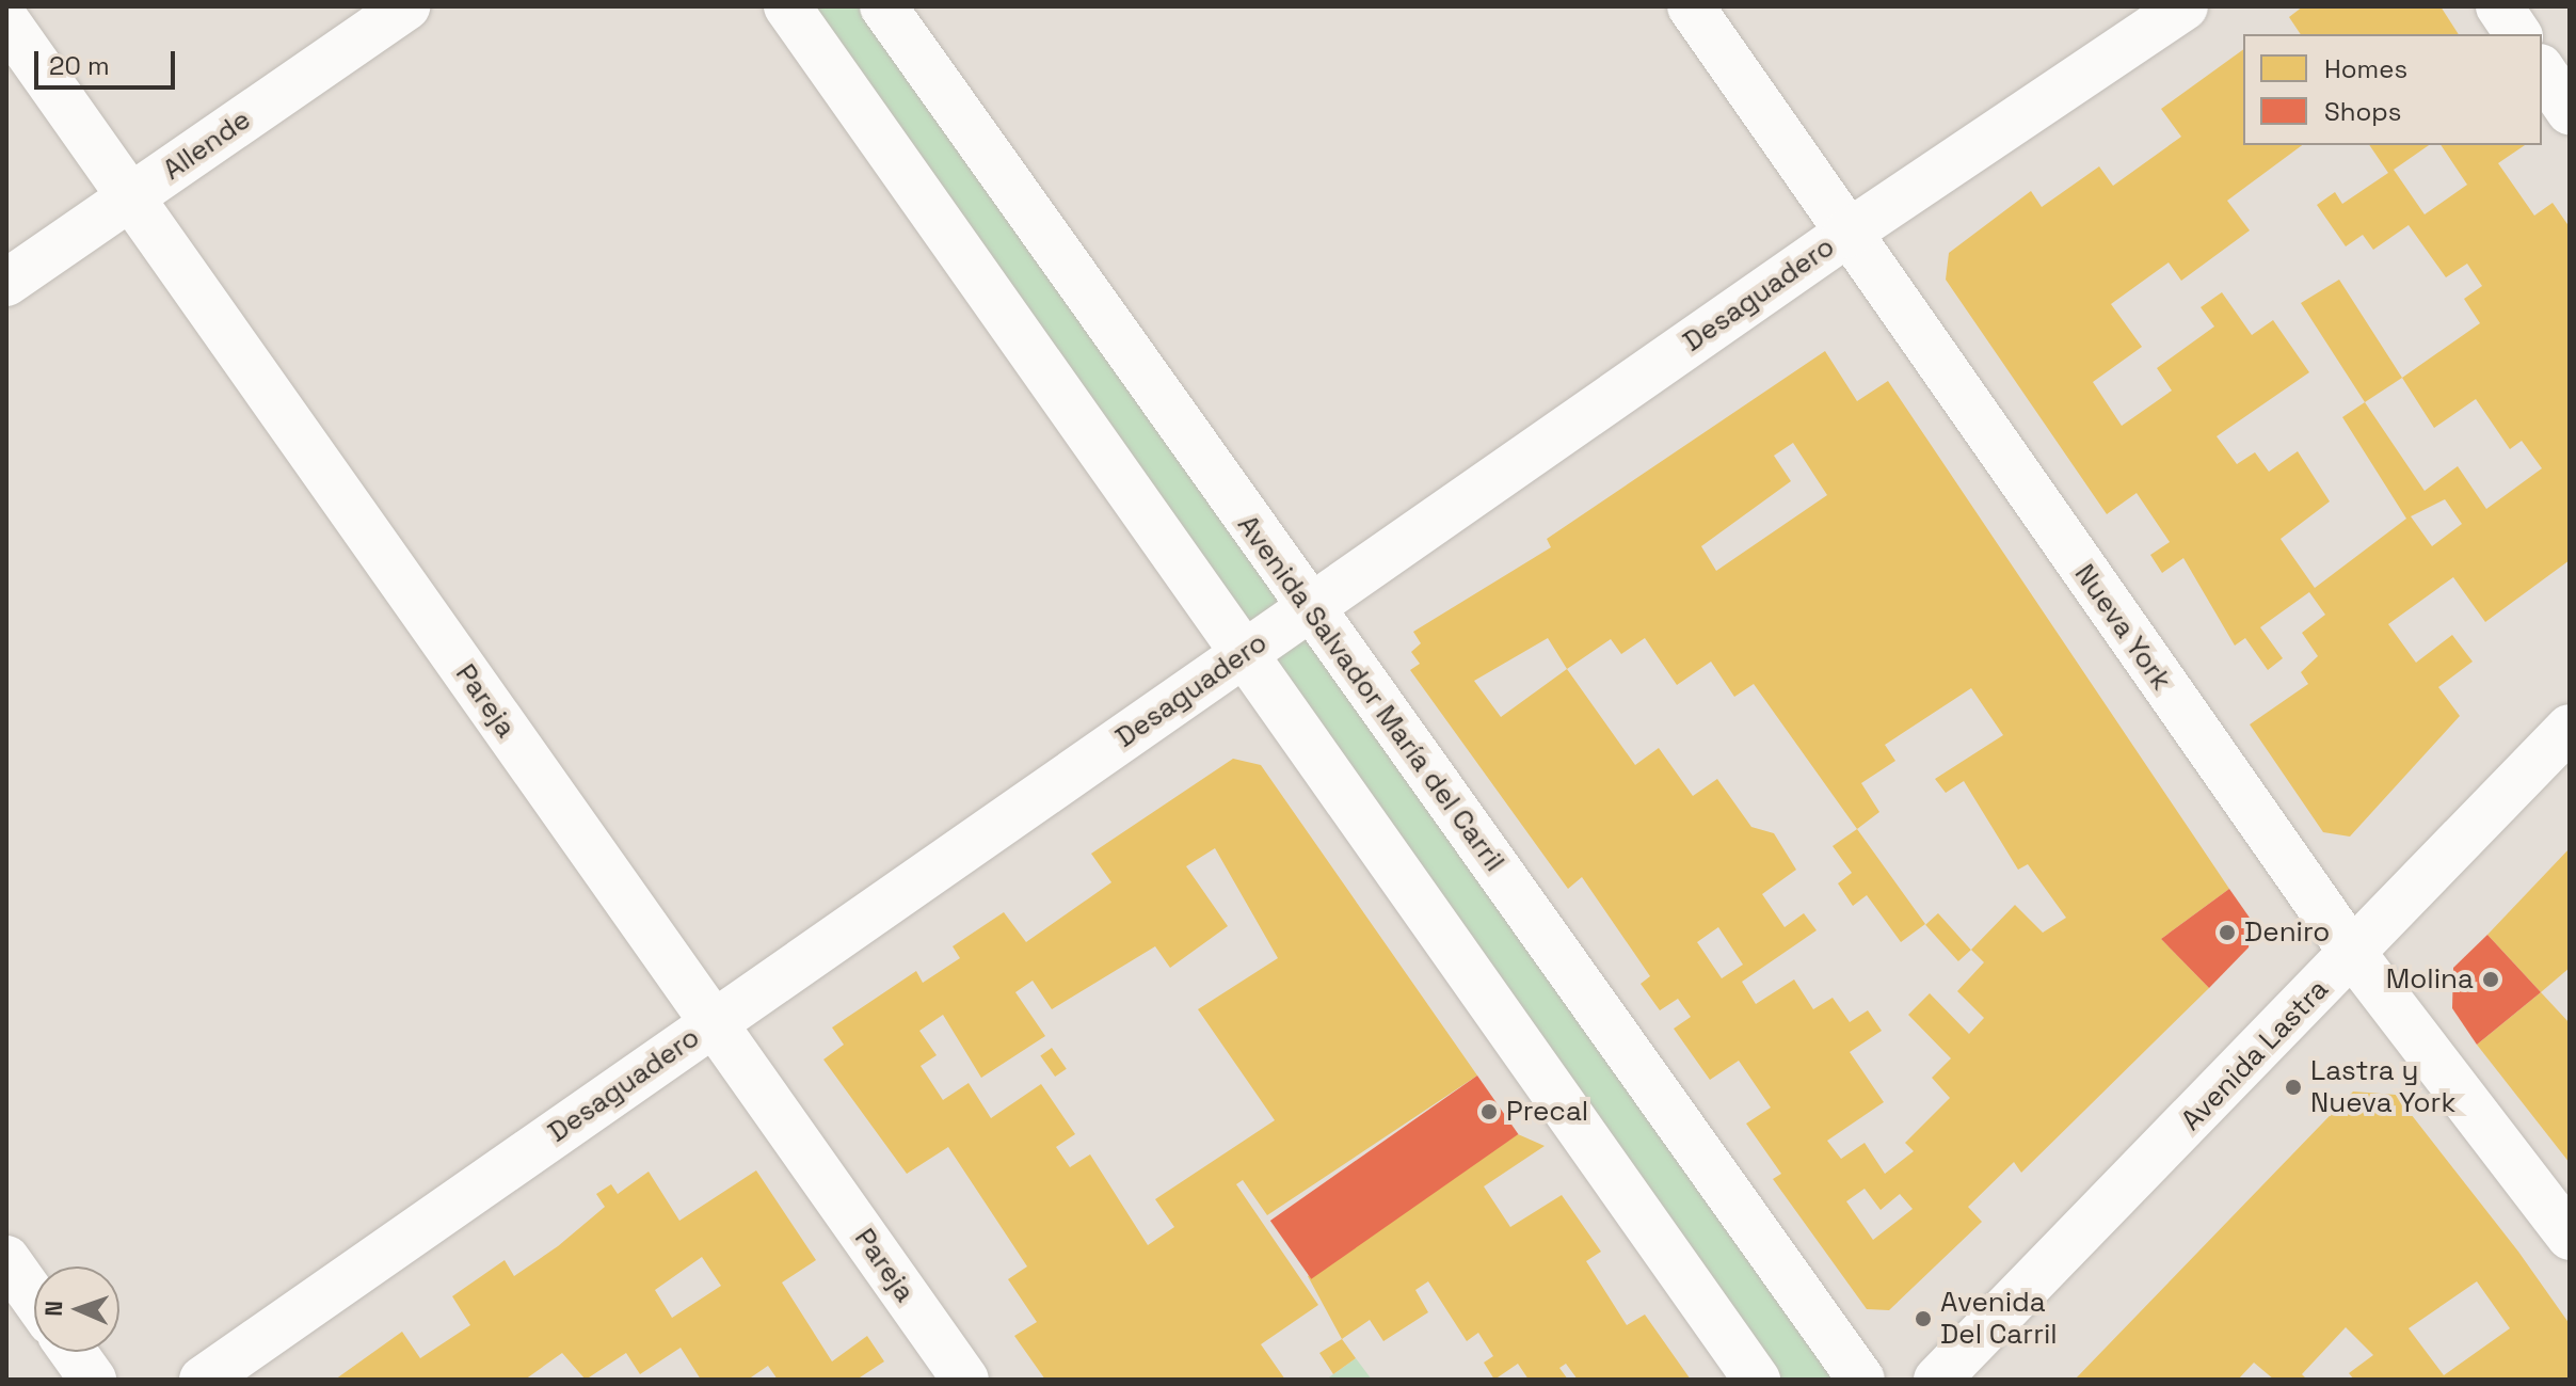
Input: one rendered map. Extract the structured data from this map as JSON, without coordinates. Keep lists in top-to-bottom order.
{
  "streets": {
    "street": [
      "Allende",
      "Desaguadero",
      "Nueva York",
      "Avenida Salvador María del Carril",
      "Pareja",
      "Avenida Lastra"
    ]
  },
  "crossings": [
    ["Allende", "Pareja"],
    ["Desaguadero", "Nueva York"],
    ["Desaguadero", "Avenida Salvador María del Carril"],
    ["Desaguadero", "Pareja"],
    ["Nueva York", "Avenida Lastra"]
  ],
  "places": [
    "Deniro",
    "Molina",
    "Lastra y Nueva York",
    "Precal",
    "Avenida Del Carril"
  ],
  "legend": ["Homes", "Shops"],
  "scale_bar": "20 m",
  "north": "left"
}
